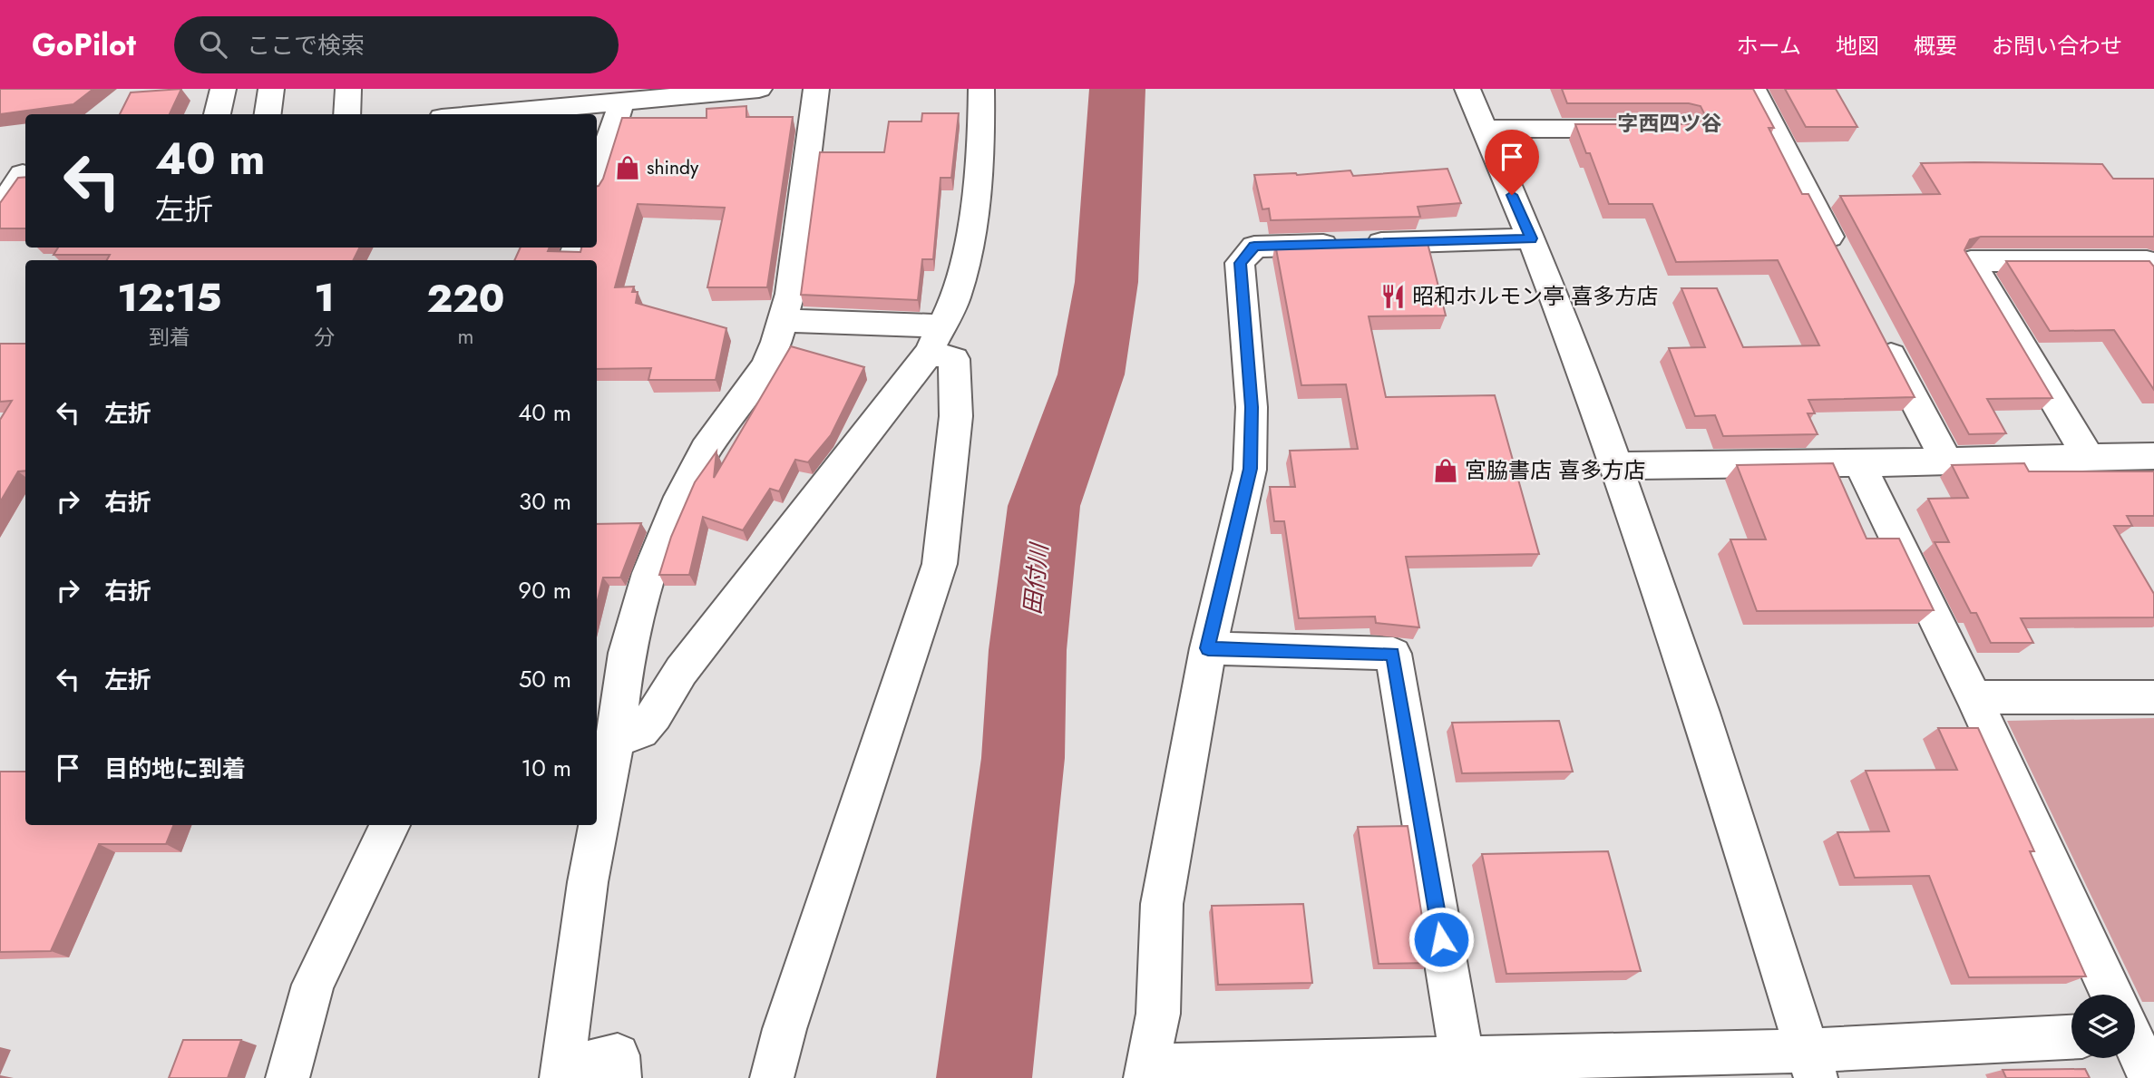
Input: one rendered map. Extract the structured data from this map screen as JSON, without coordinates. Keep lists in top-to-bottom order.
{
  "districts": ["字西四ツ谷"],
  "water": ["田付川"],
  "places": {
    "shop": ["shindy", "宮脇書店 喜多方店"],
    "restaurant": ["昭和ホルモン亭 喜多方店"]
  },
  "page": {
    "header": "GoPilot",
    "search": "ここで検索",
    "nav": [
      "ホーム",
      "地図",
      "概要",
      "お問い合わせ"
    ],
    "turn": ["40 m", "左折"],
    "eta": [
      "12:15",
      "到着",
      "1",
      "分",
      "220",
      "m"
    ],
    "list": [
      {
        "name": "左折",
        "value": "40 m"
      },
      {
        "name": "右折",
        "value": "30 m"
      },
      {
        "name": "右折",
        "value": "90 m"
      },
      {
        "name": "左折",
        "value": "50 m"
      },
      {
        "name": "目的地に到着",
        "value": "10 m"
      }
    ]
  }
}
